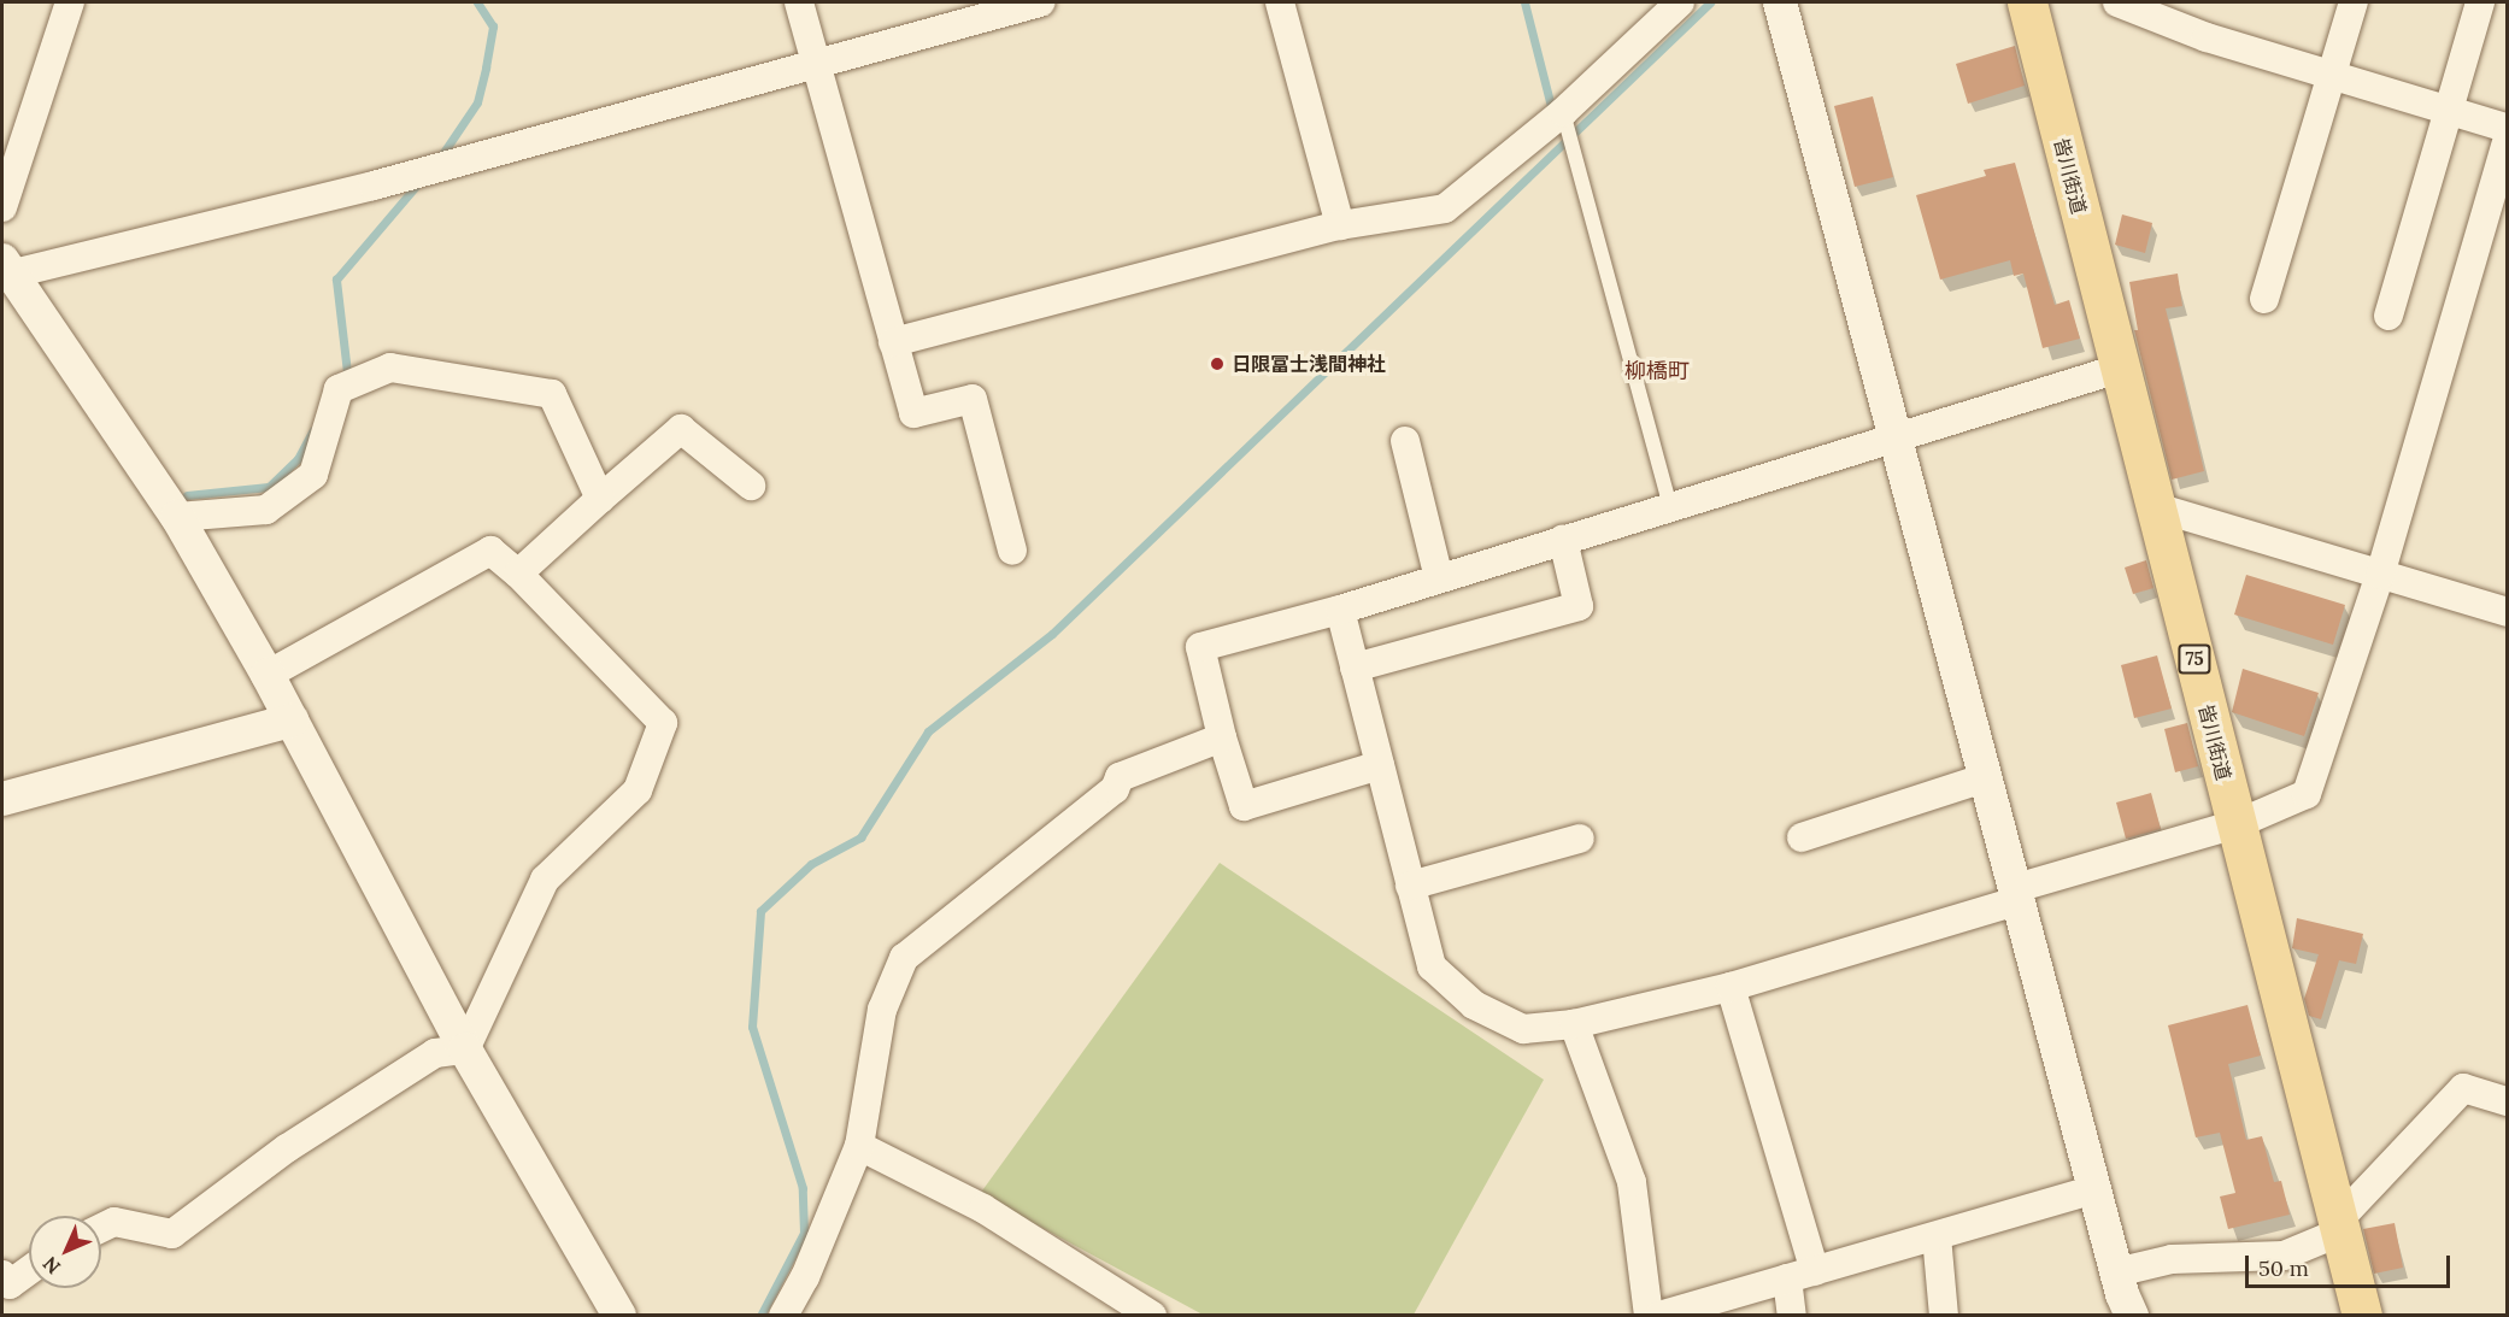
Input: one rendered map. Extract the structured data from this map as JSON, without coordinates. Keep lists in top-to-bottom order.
{
  "streets": {
    "main road": ["皆川街道", "75"]
  },
  "districts": ["柳橋町"],
  "places": ["日限冨士浅間神社"],
  "scale_bar": "50 m",
  "north": "bottom left"
}
